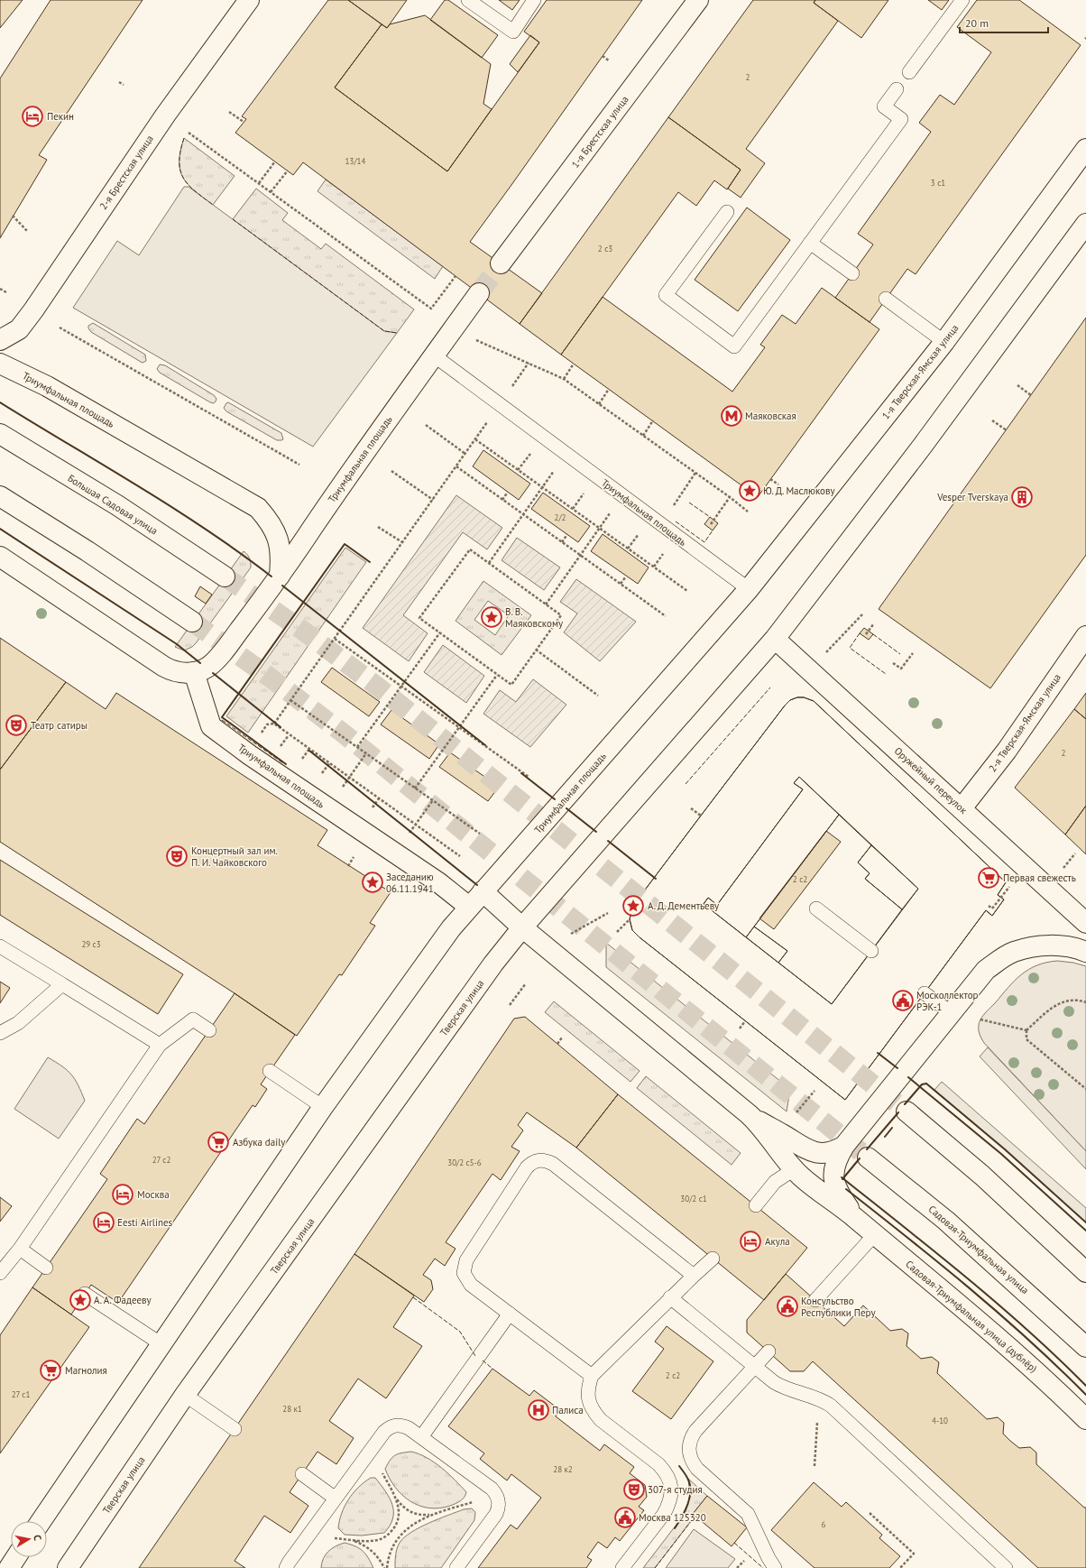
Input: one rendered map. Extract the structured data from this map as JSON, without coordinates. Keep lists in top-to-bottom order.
{
  "streets": {
    "main road": [
      "1-я Брестская улица",
      "2-я Брестская улица",
      "1-я Тверская-Ямская улица",
      "Триумфальная площадь",
      "Большая Садовая улица",
      "2-я Тверская-Ямская улица",
      "Оружейный переулок",
      "Тверская улица",
      "Садовая-Триумфальная улица",
      "Садовая-Триумфальная улица (дублёр)"
    ]
  },
  "crossings": [
    ["1-я Тверская-Ямская улица", "Триумфальная площадь"],
    ["2-я Тверская-Ямская улица", "Оружейный переулок"]
  ],
  "places": {
    "hotel": [
      "Пекин",
      "Москва",
      "Eesti Аirlines",
      "Акула"
    ],
    "metro station": ["Маяковская"],
    "place": [
      "Ю. Д. Маслюкову",
      "В. В. Маяковскому",
      "Заседанию 06.11.1941",
      "А. Д. Дементьеву",
      "А. А. Фадееву"
    ],
    "building": ["Vesper Tverskaya"],
    "theatre": ["Театр сатиры", "Концертный зал им. П. И. Чайковского", "307-я студия"],
    "supermarket": ["Первая свежесть", "Азбука daily", "Магнолия"],
    "public building": ["Москоллектор РЭК-1", "Консульство Республики Перу", "Москва 125320"],
    "hospital": ["Палиса"]
  },
  "house_numbers": [
    "2",
    "13/14",
    "3 с1",
    "2 с3",
    "2/2",
    "2",
    "2 с2",
    "29 с3",
    "27 с2",
    "30/2 с5-6",
    "30/2 с1",
    "2 с2",
    "27 с1",
    "28 к1",
    "4-10",
    "28 к2",
    "6"
  ],
  "scale_bar": "20 m",
  "north": "right"
}
